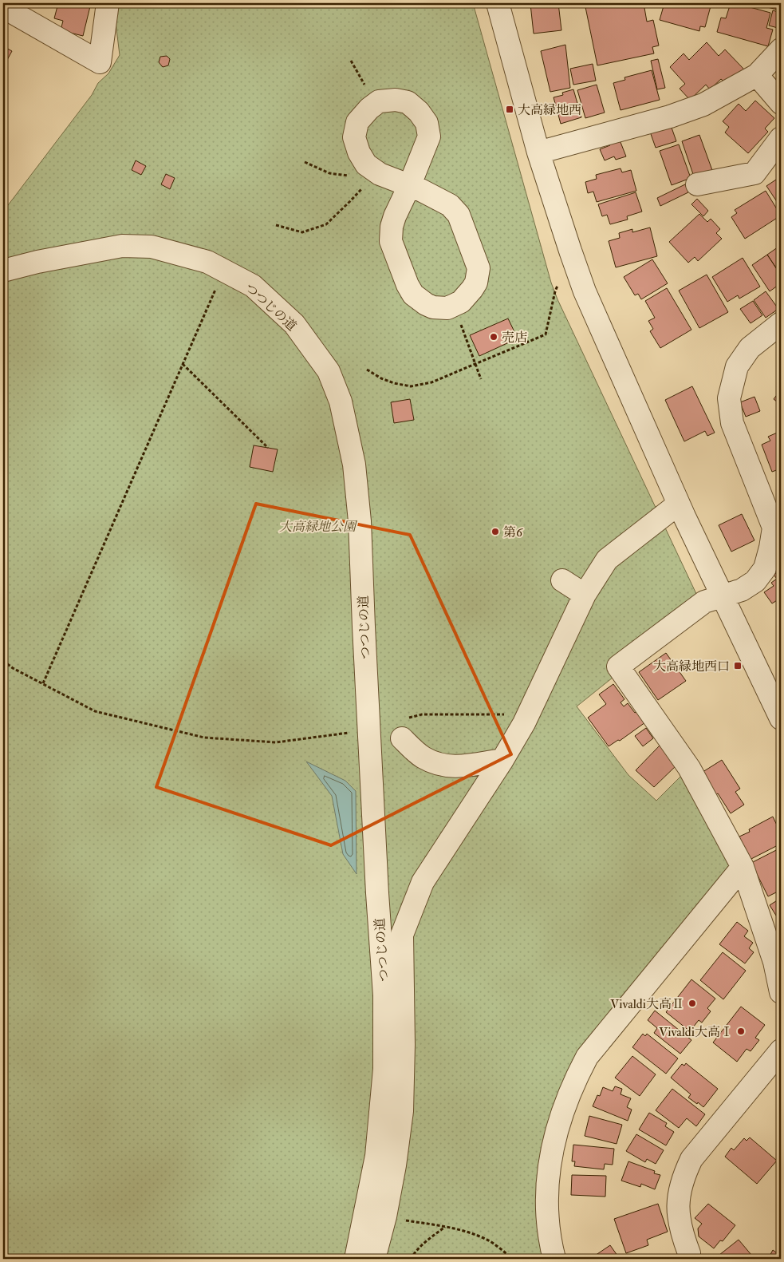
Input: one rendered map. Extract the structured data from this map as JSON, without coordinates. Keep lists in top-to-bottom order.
{
  "streets": {
    "street": ["つつじの道"]
  },
  "parks": ["大高緑地公園"],
  "places": {
    "transit": ["大高緑地西", "大高緑地西口"],
    "other": [
      "売店",
      "第6",
      "Vivaldi大高Ⅱ",
      "Vivaldi大高Ⅰ"
    ]
  }
}
